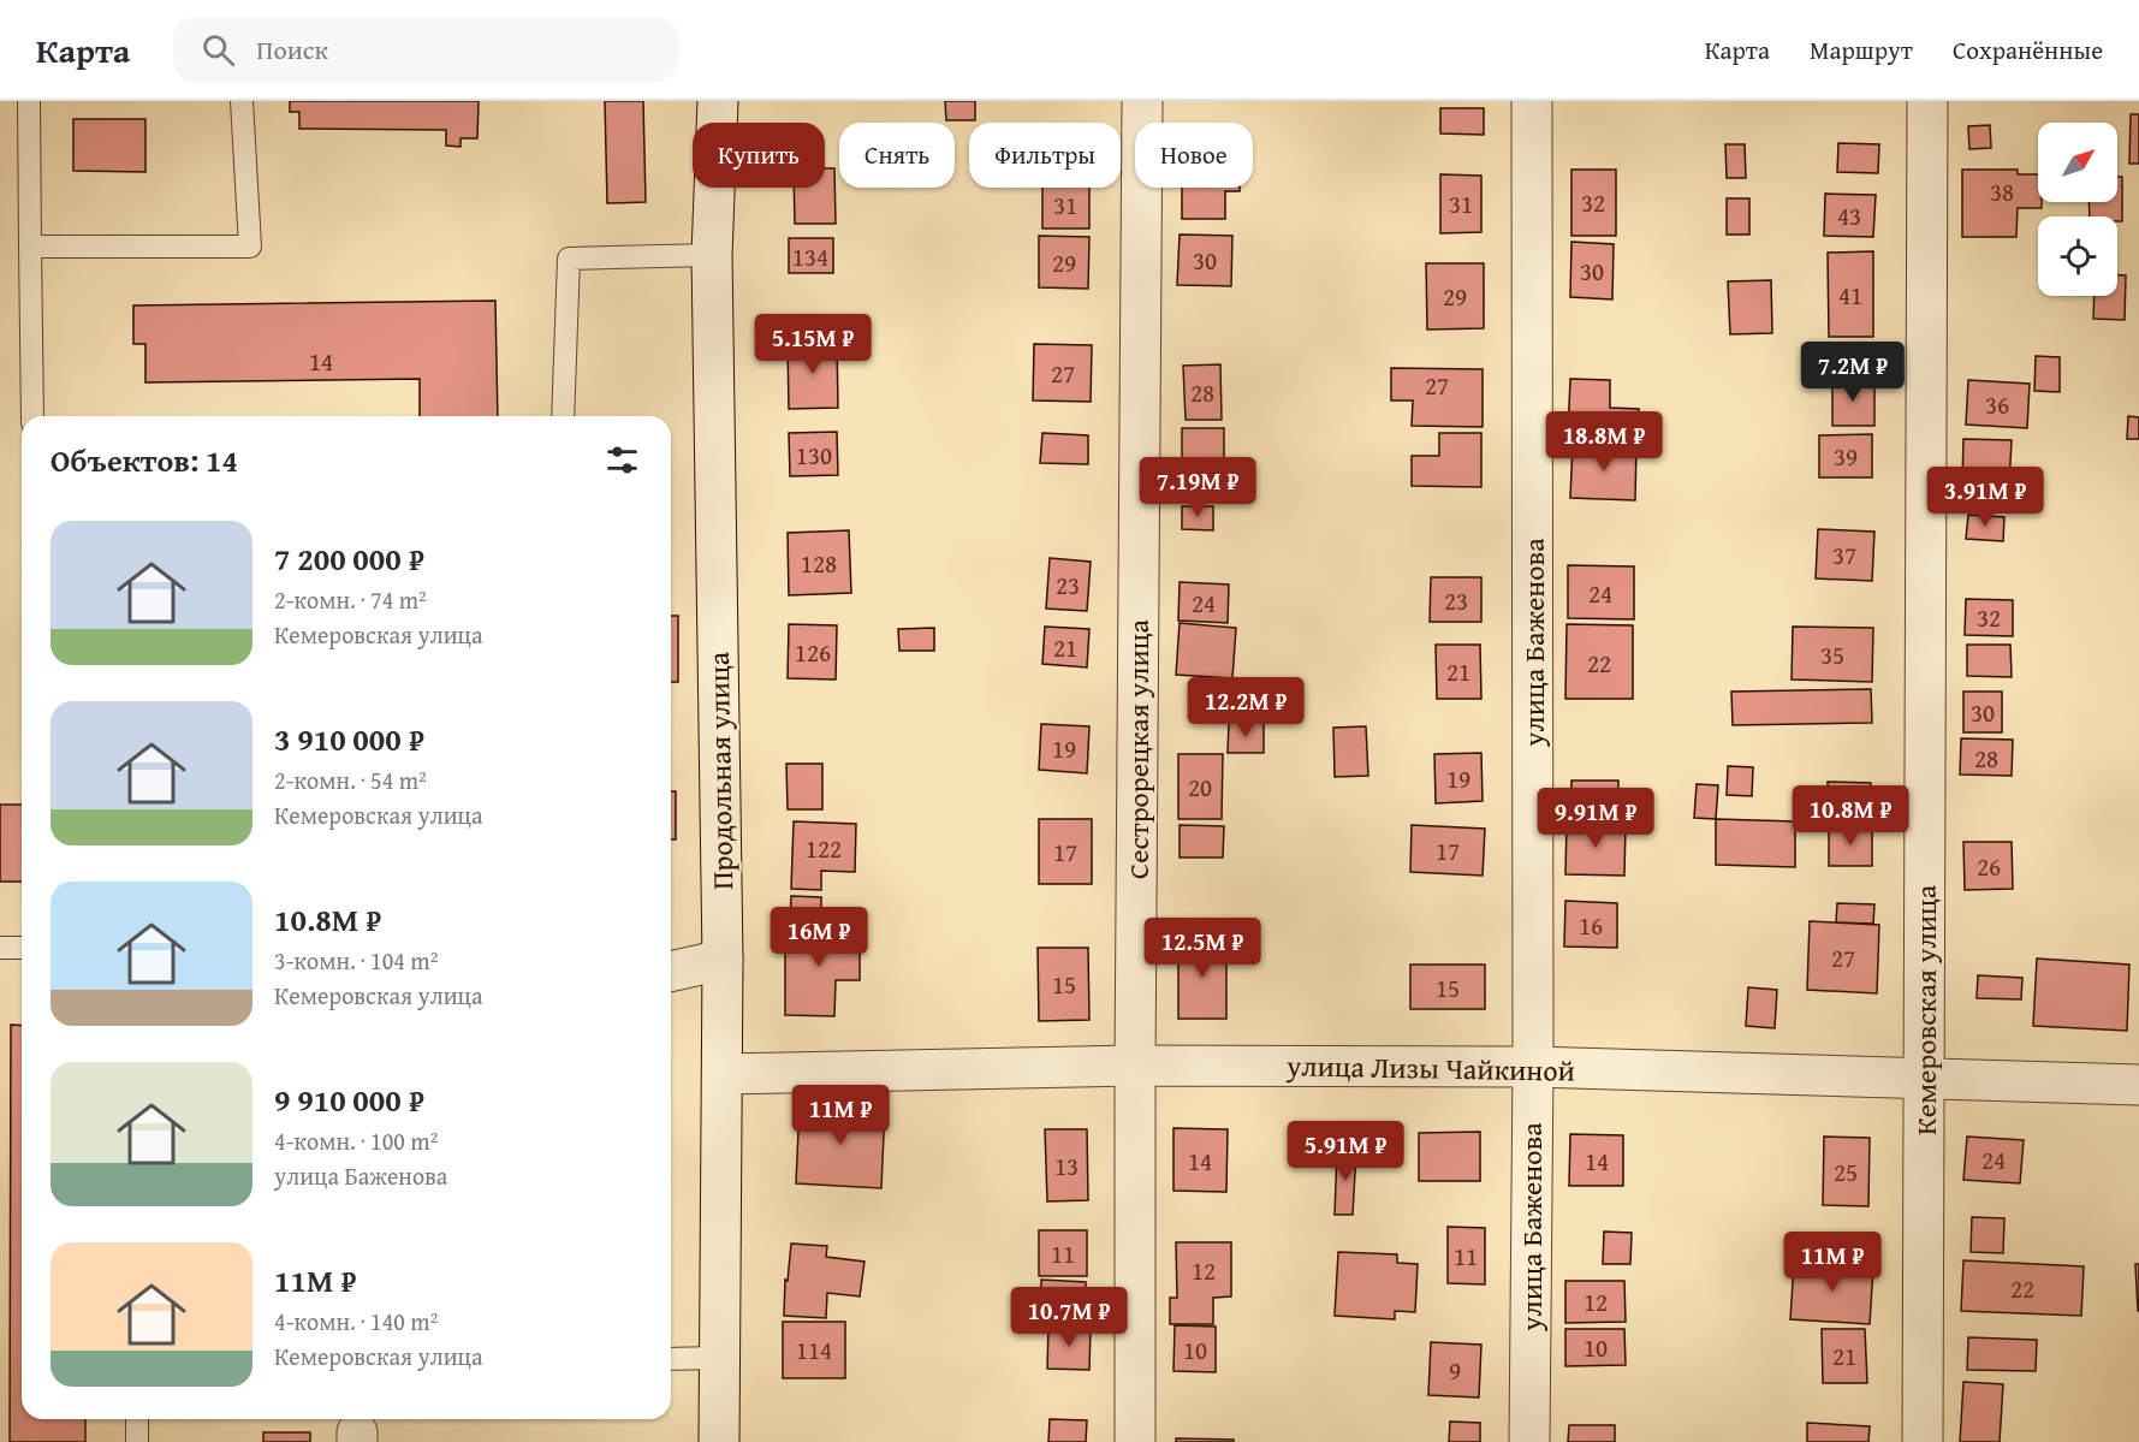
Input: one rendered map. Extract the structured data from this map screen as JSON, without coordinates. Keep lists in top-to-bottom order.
{
  "streets": {
    "street": [
      "улица Баженова",
      "Сестрорецкая улица",
      "Продольная улица",
      "Кемеровская улица",
      "улица Лизы Чайкиной"
    ]
  },
  "crossings": [
    ["улица Баженова", "улица Лизы Чайкиной"],
    ["Сестрорецкая улица", "улица Лизы Чайкиной"],
    ["Продольная улица", "улица Лизы Чайкиной"],
    ["Кемеровская улица", "улица Лизы Чайкиной"]
  ],
  "house_numbers": [
    "38",
    "32",
    "31",
    "31",
    "43",
    "134",
    "30",
    "29",
    "30",
    "41",
    "29",
    "14",
    "27",
    "27",
    "28",
    "36",
    "130",
    "39",
    "37",
    "128",
    "23",
    "24",
    "23",
    "24",
    "32",
    "21",
    "126",
    "35",
    "22",
    "21",
    "30",
    "19",
    "28",
    "19",
    "20",
    "122",
    "17",
    "17",
    "26",
    "16",
    "27",
    "15",
    "15",
    "24",
    "14",
    "14",
    "13",
    "25",
    "11",
    "11",
    "12",
    "22",
    "12",
    "10",
    "114",
    "10",
    "21",
    "9"
  ],
  "north": "top right",
  "page": {
    "header": "Карта",
    "search": "Поиск",
    "nav": ["Карта", "Маршрут", "Сохранённые"],
    "chip": [
      "Купить",
      "Снять",
      "Фильтры",
      "Новое"
    ],
    "price": [
      "5.15M ₽",
      "7.2M ₽",
      "18.8M ₽",
      "7.19M ₽",
      "3.91M ₽",
      "12.2M ₽",
      "10.8M ₽",
      "9.91M ₽",
      "16M ₽",
      "12.5M ₽",
      "11M ₽",
      "5.91M ₽",
      "11M ₽",
      "10.7M ₽"
    ],
    "heading": "Объектов: 14",
    "list": [
      {
        "name": "7 200 000 ₽",
        "note": "2-комн. · 74 m² · Кемеровская улица"
      },
      {
        "name": "3 910 000 ₽",
        "note": "2-комн. · 54 m² · Кемеровская улица"
      },
      {
        "name": "10.8M ₽",
        "note": "3-комн. · 104 m² · Кемеровская улица"
      },
      {
        "name": "9 910 000 ₽",
        "note": "4-комн. · 100 m² · улица Баженова"
      },
      {
        "name": "11M ₽",
        "note": "4-комн. · 140 m² · Кемеровская улица"
      }
    ]
  }
}
